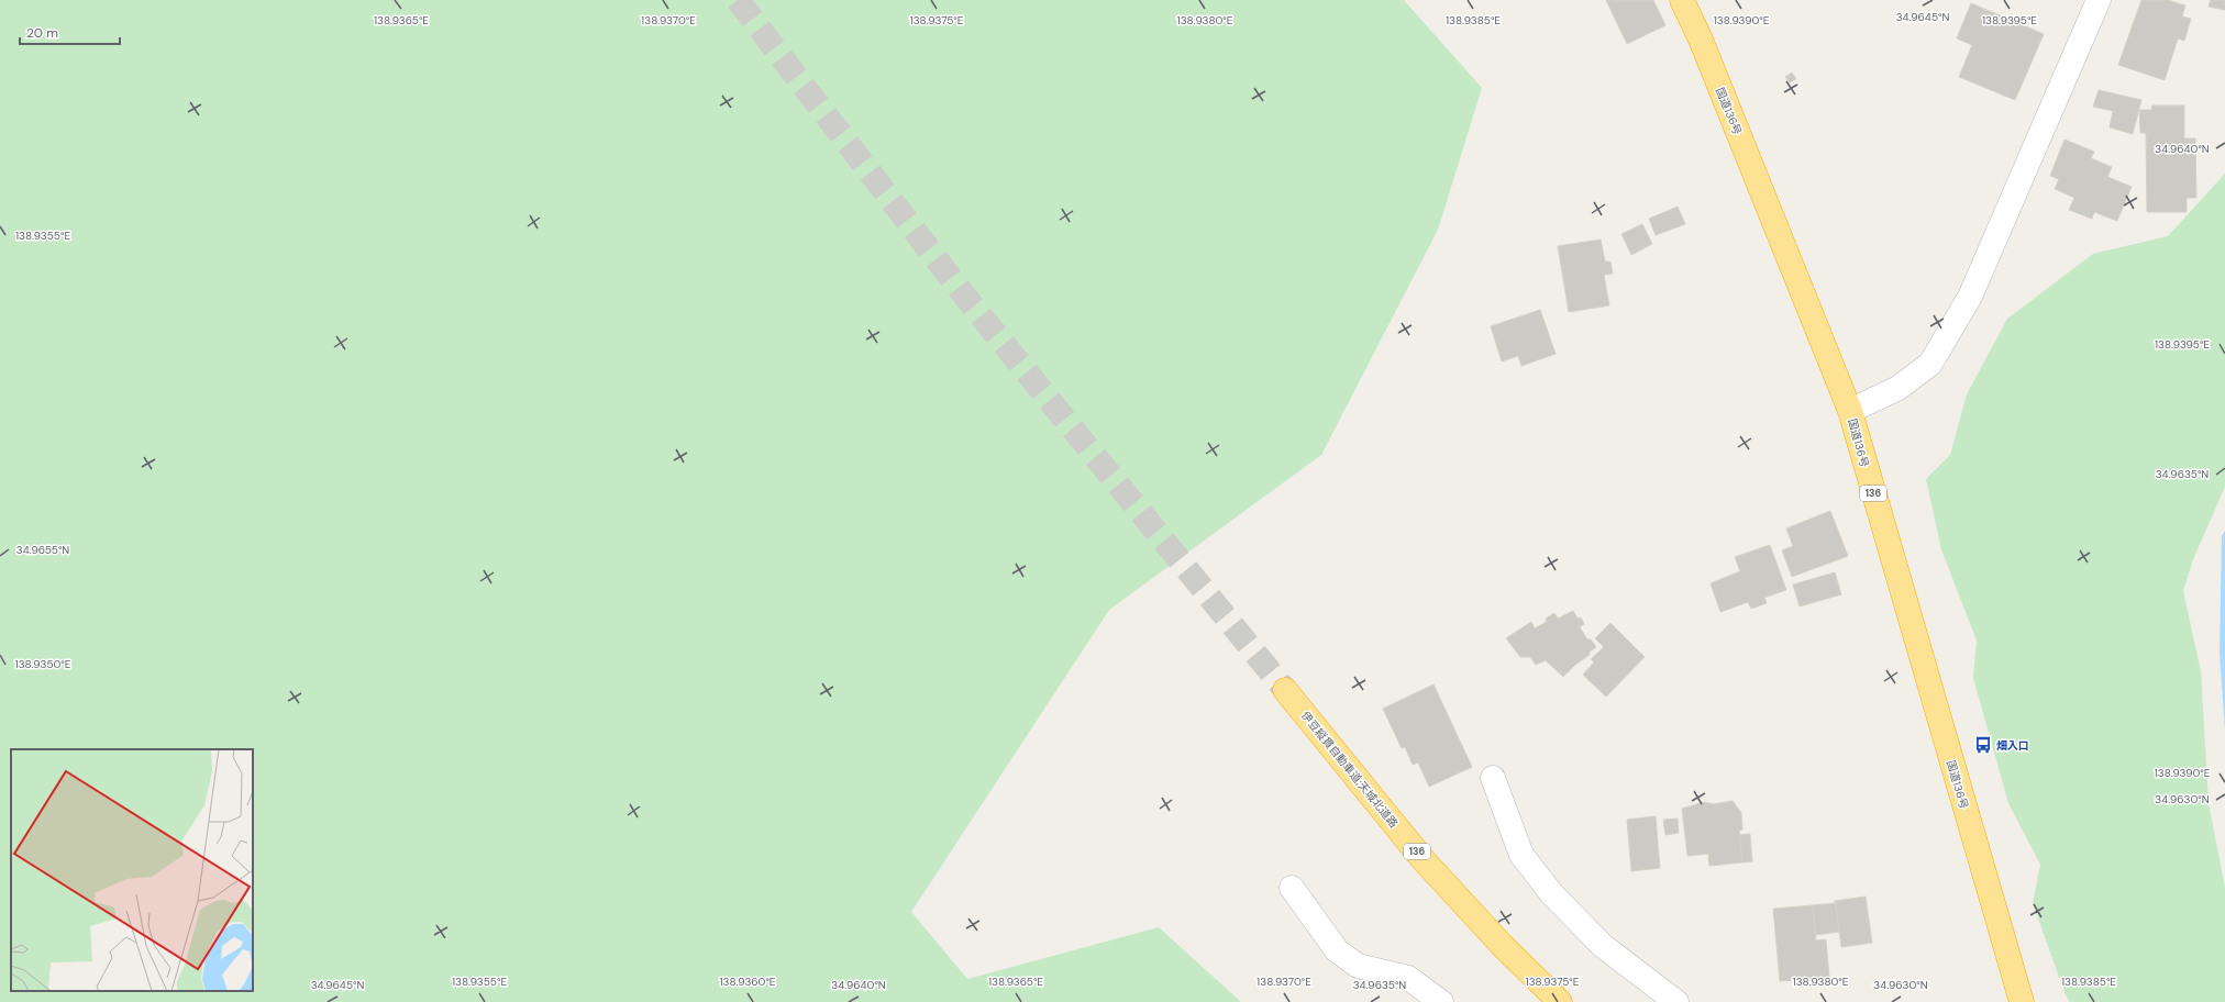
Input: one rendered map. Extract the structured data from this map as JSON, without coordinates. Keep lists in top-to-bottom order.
{
  "streets": {
    "highway": ["国道136号", "136", "伊豆縦貫自動車道;天城北道路"]
  },
  "places": {
    "bus stop": ["畑入口"]
  },
  "scale_bar": "20 m",
  "coordinates": [
    "34.9645°N",
    "138.9375°E",
    "138.9380°E",
    "138.9365°E",
    "138.9370°E",
    "138.9385°E",
    "138.9390°E",
    "138.9395°E",
    "34.9640°N",
    "138.9355°E",
    "34.9635°N",
    "34.9655°N",
    "138.9350°E",
    "34.9630°N",
    "138.9360°E"
  ]
}
